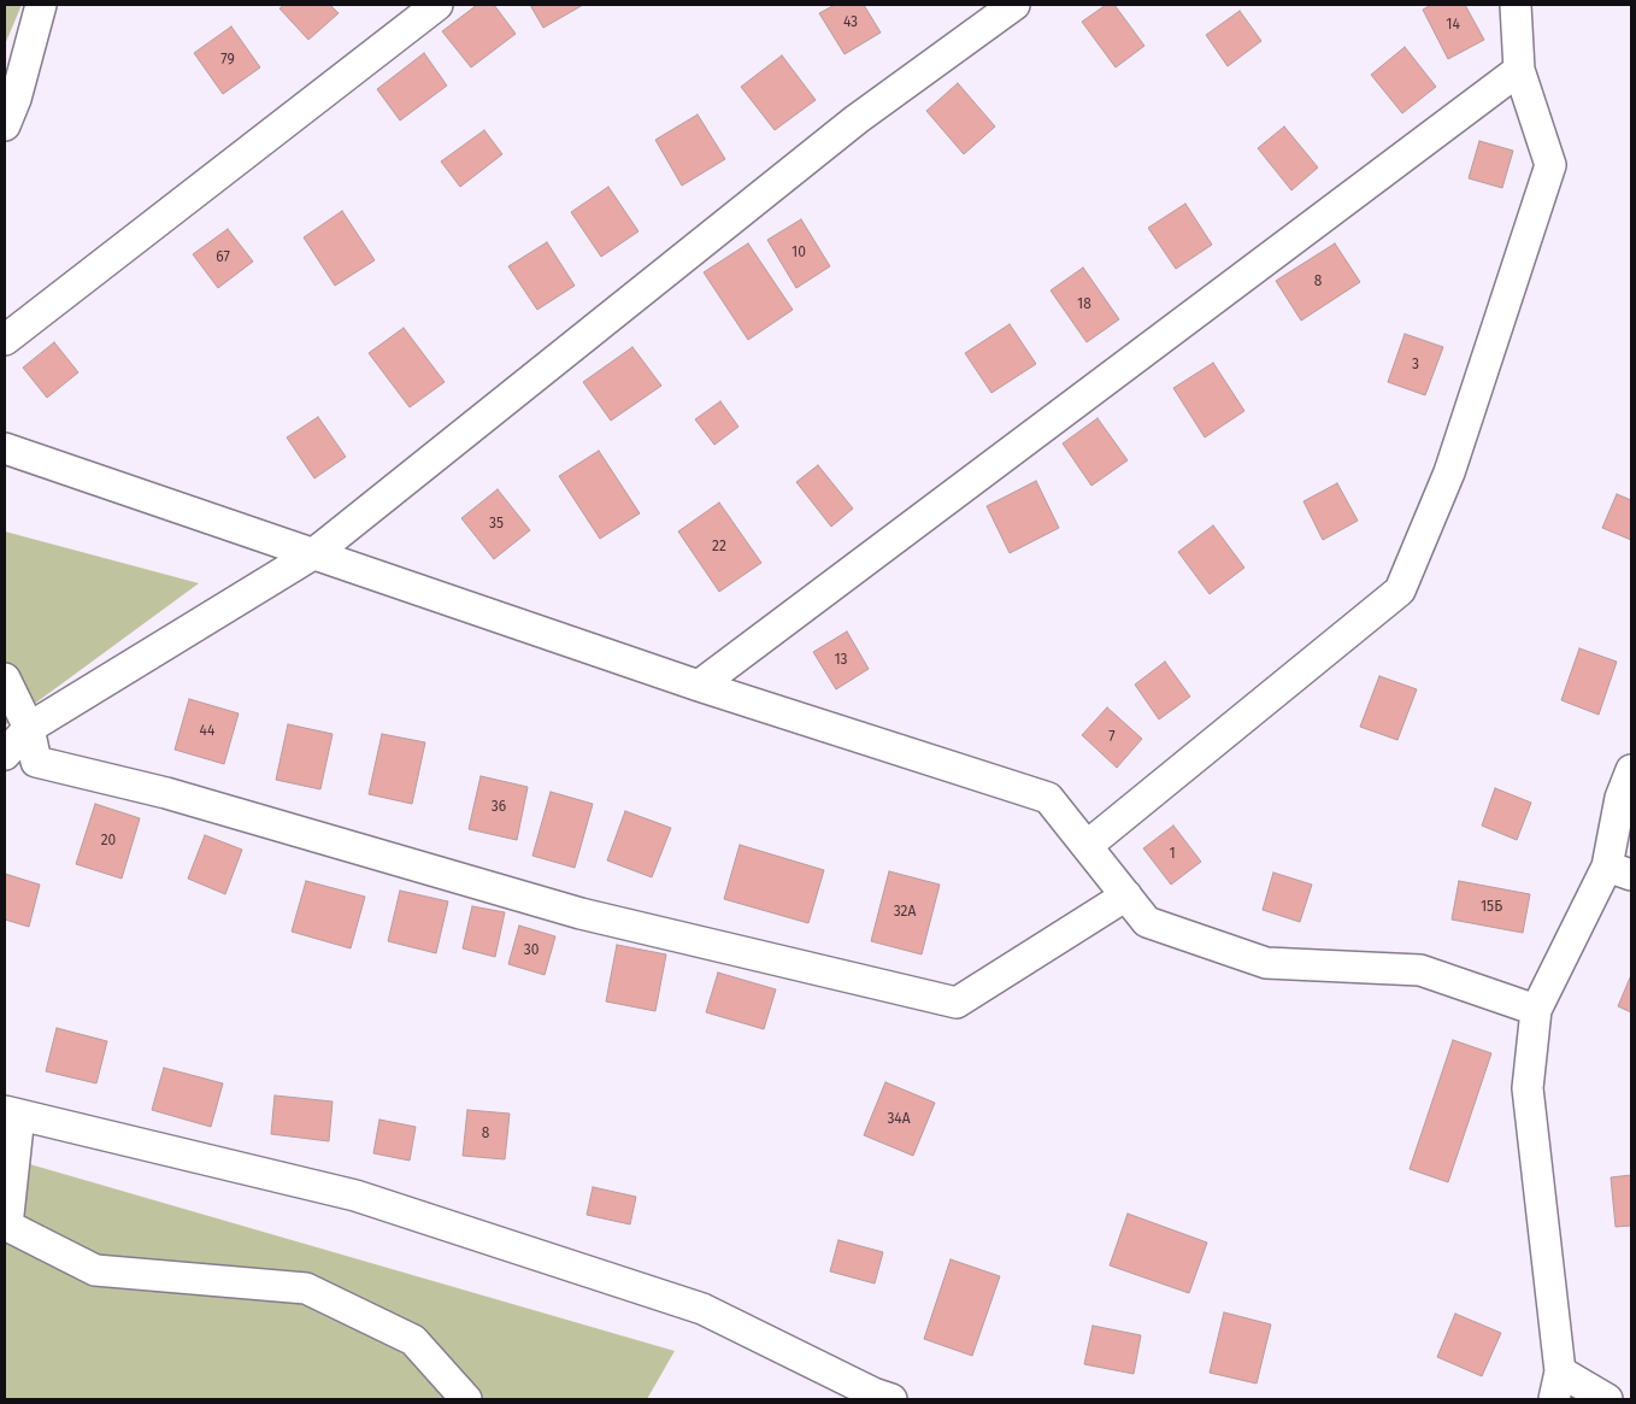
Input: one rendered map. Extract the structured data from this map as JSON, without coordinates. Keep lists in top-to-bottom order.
{
  "house_numbers": [
    "43",
    "14",
    "79",
    "10",
    "67",
    "8",
    "18",
    "3",
    "35",
    "22",
    "13",
    "44",
    "7",
    "36",
    "20",
    "1",
    "15Б",
    "32А",
    "30",
    "34А",
    "8"
  ]
}
